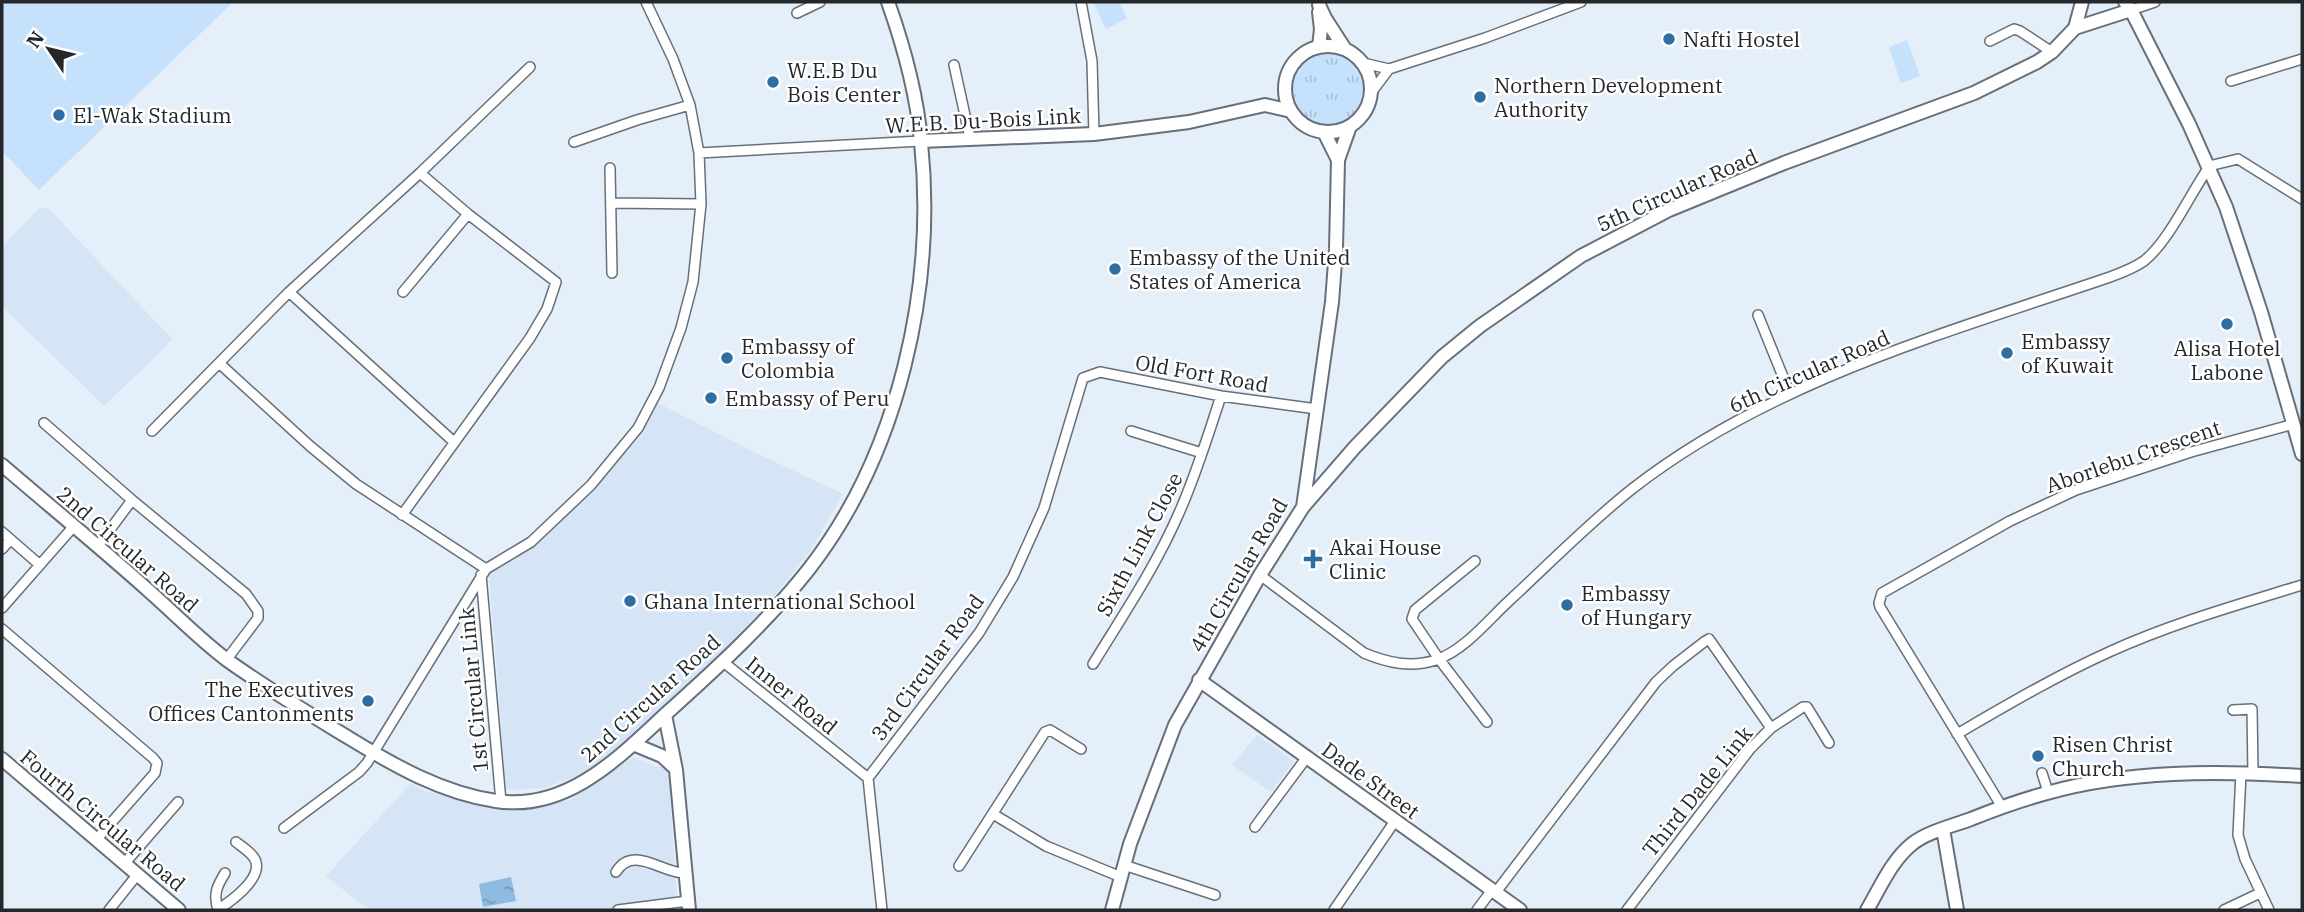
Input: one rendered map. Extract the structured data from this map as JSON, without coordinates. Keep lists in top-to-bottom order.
{
  "streets": {
    "street": [
      "W.E.B. Du-Bois Link",
      "5th Circular Road",
      "6th Circular Road",
      "Old Fort Road",
      "Aborlebu Crescent",
      "Sixth Link Close",
      "2nd Circular Road",
      "4th Circular Road",
      "3rd Circular Road",
      "1st Circular Link",
      "Inner Road",
      "Dade Street",
      "Third Dade Link",
      "Fourth Circular Road"
    ]
  },
  "crossings": [
    ["W.E.B. Du-Bois Link", "2nd Circular Road"],
    ["W.E.B. Du-Bois Link", "4th Circular Road"],
    ["5th Circular Road", "4th Circular Road"],
    ["6th Circular Road", "4th Circular Road"],
    ["Old Fort Road", "Sixth Link Close"],
    ["Old Fort Road", "4th Circular Road"],
    ["Old Fort Road", "3rd Circular Road"],
    ["2nd Circular Road", "1st Circular Link"],
    ["2nd Circular Road", "Inner Road"],
    ["4th Circular Road", "Dade Street"],
    ["3rd Circular Road", "Inner Road"]
  ],
  "places": {
    "other": [
      "Nafti Hostel",
      "W.E.B Du Bois Center",
      "Northern Development Authority",
      "El-Wak Stadium",
      "Embassy of the United States of America",
      "Alisa Hotel Labone",
      "Embassy of Kuwait",
      "Embassy of Colombia",
      "Embassy of Peru",
      "Ghana International School",
      "Embassy of Hungary",
      "The Executives Offices Cantonments",
      "Risen Christ Church"
    ],
    "health": ["Akai House Clinic"]
  },
  "north": "top left"
}
